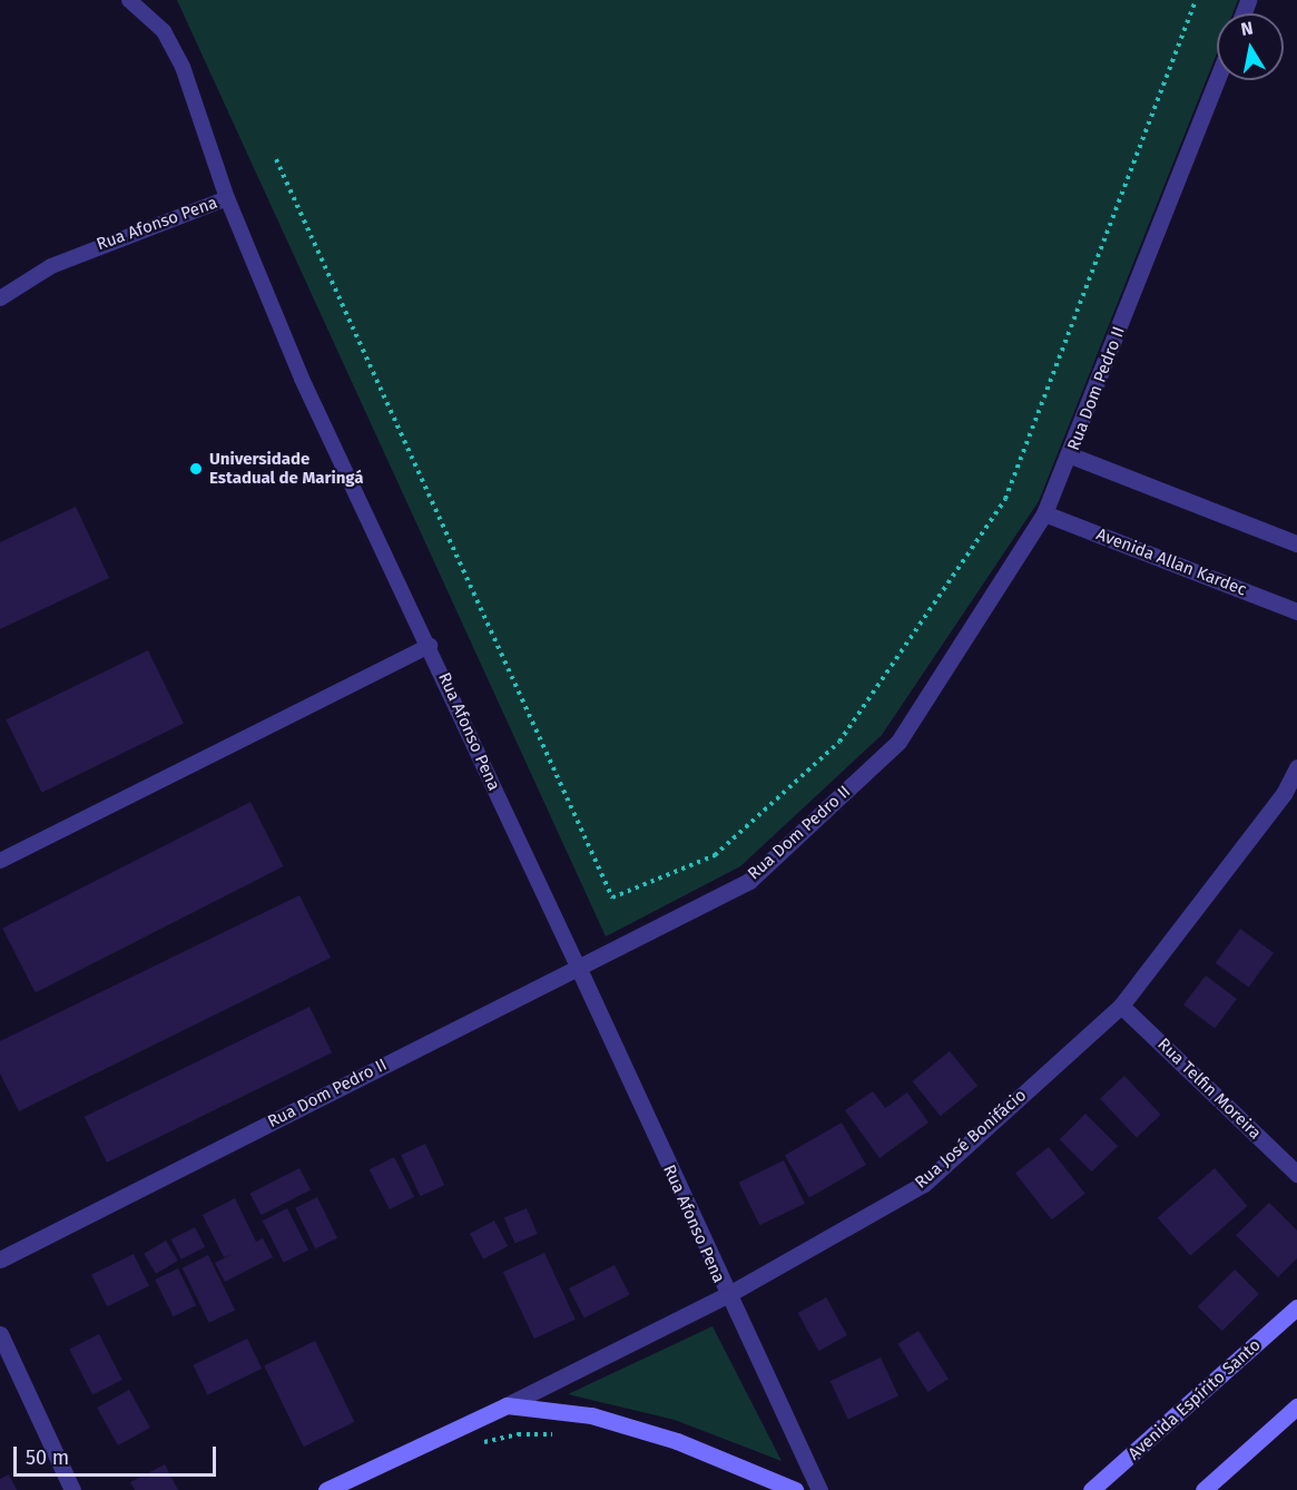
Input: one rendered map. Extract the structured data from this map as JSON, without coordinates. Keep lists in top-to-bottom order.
{
  "streets": {
    "main road": ["Avenida Espírito Santo"],
    "street": [
      "Rua Afonso Pena",
      "Rua Dom Pedro II",
      "Avenida Allan Kardec",
      "Rua Telfin Moreira",
      "Rua José Bonifácio"
    ]
  },
  "crossings": [
    ["Rua Afonso Pena", "Rua Dom Pedro II"],
    ["Rua Afonso Pena", "Rua José Bonifácio"],
    ["Rua Dom Pedro II", "Avenida Allan Kardec"],
    ["Rua Telfin Moreira", "Rua José Bonifácio"]
  ],
  "places": ["Universidade Estadual de Maringá"],
  "scale_bar": "50 m",
  "north": "top"
}
